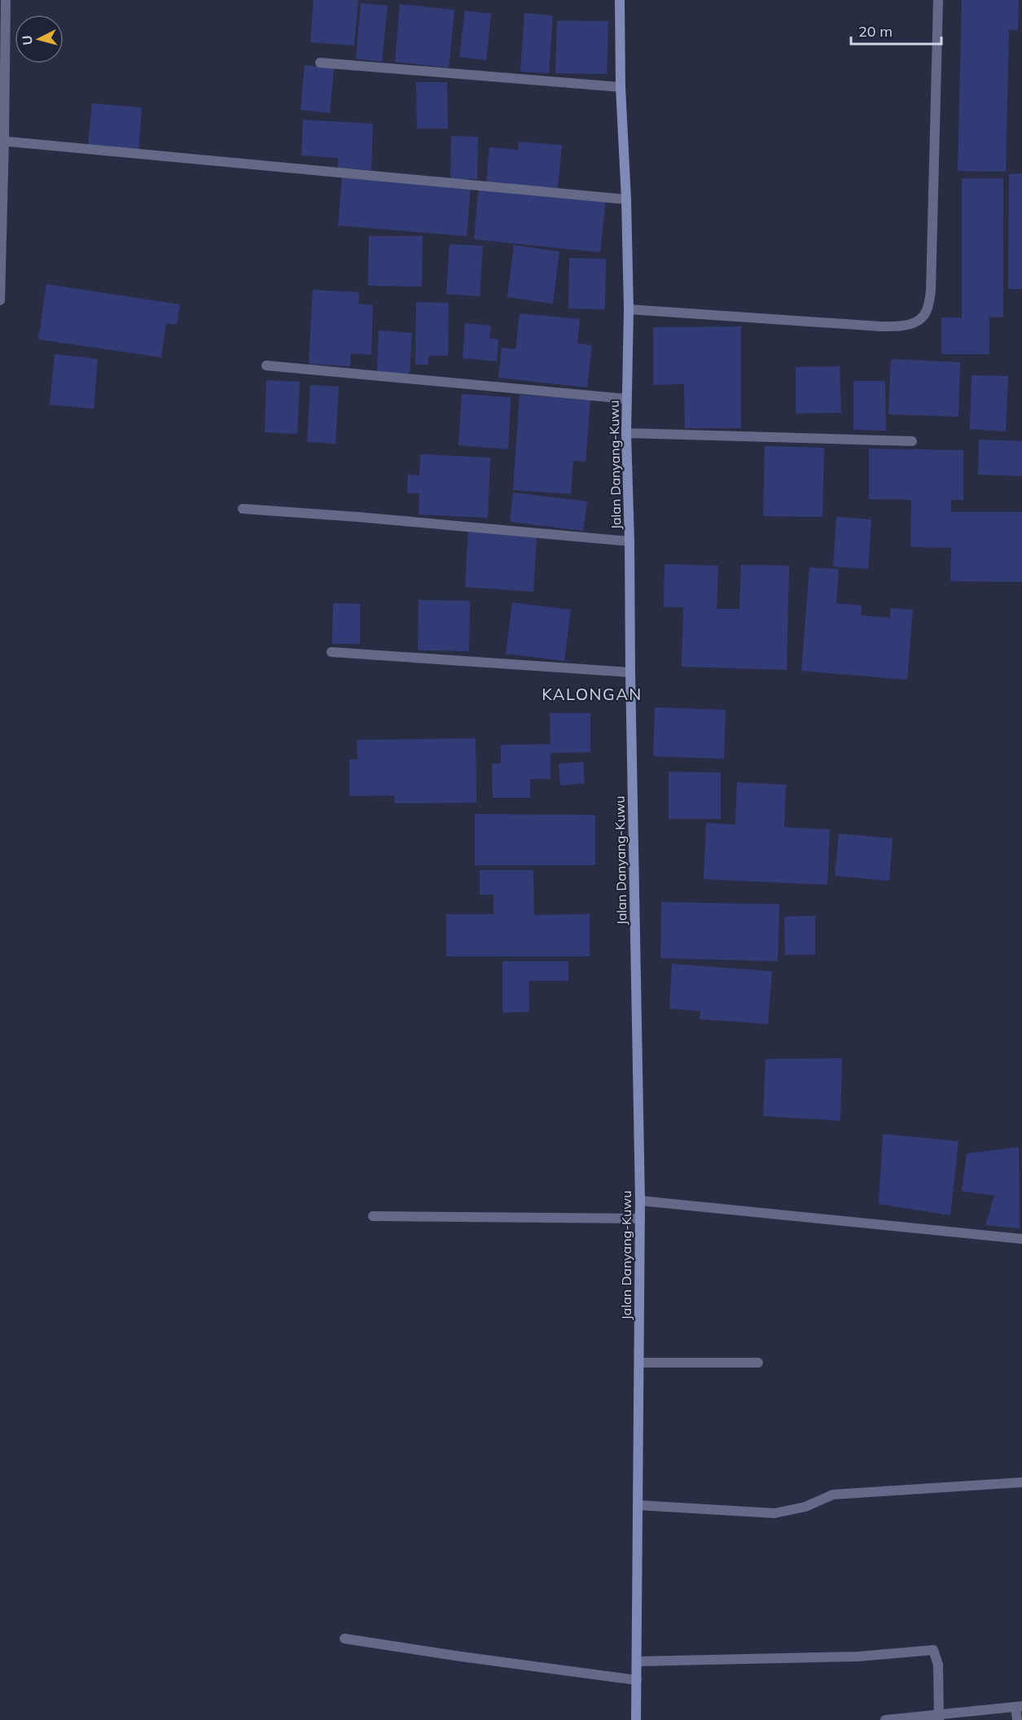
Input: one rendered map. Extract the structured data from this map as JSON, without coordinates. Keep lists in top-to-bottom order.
{
  "streets": {
    "main road": ["Jalan Danyang-Kuwu"]
  },
  "districts": ["KALONGAN"],
  "scale_bar": "20 m",
  "north": "left"
}
